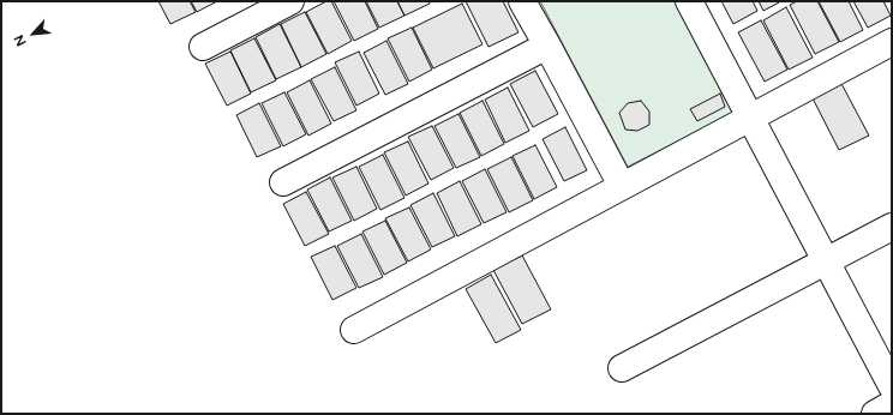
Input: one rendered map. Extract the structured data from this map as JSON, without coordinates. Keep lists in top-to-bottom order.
{
  "north": "bottom left"
}
